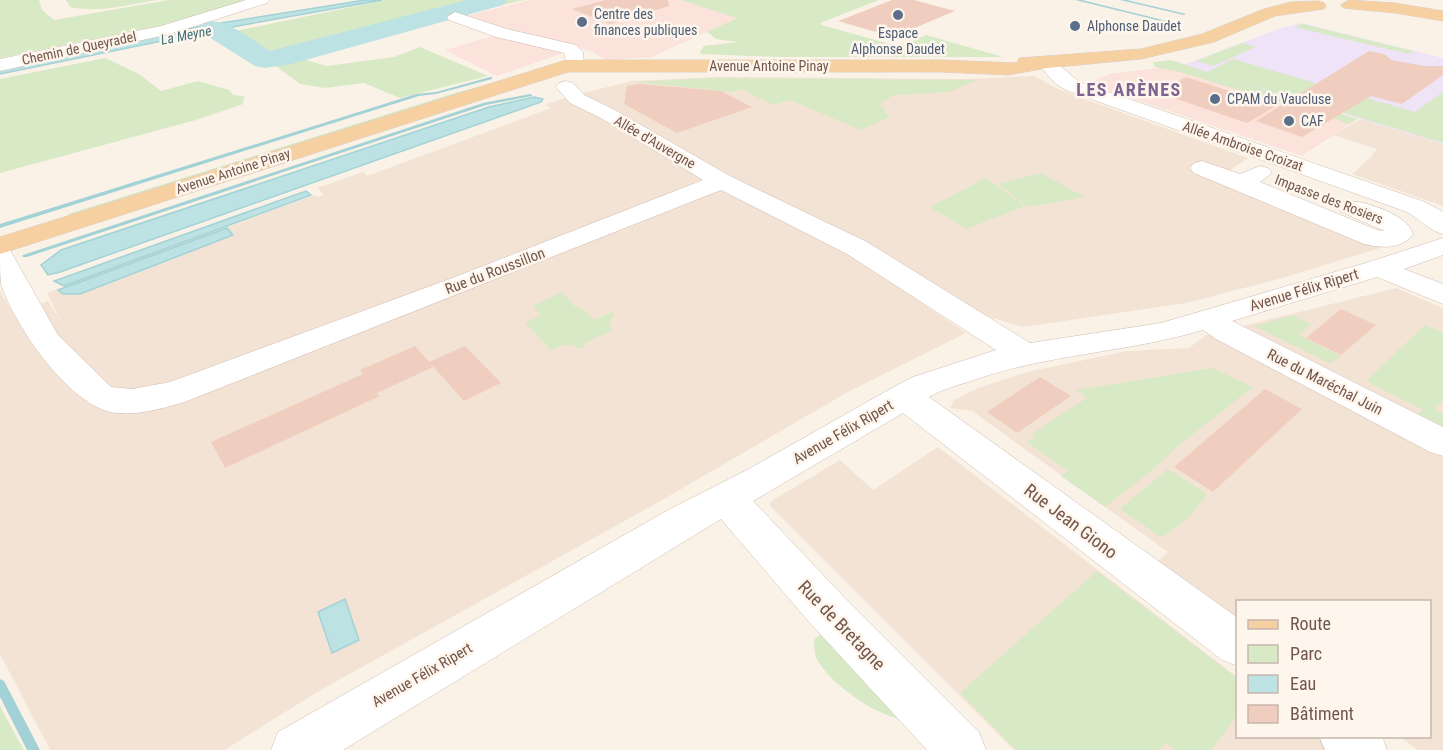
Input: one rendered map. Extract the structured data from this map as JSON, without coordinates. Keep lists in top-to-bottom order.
{
  "streets": {
    "main road": ["Avenue Antoine Pinay"],
    "street": [
      "Chemin de Queyradel",
      "Allée d'Auvergne",
      "Allée Ambroise Croizat",
      "Impasse des Rosiers",
      "Rue du Roussillon",
      "Avenue Félix Ripert",
      "Rue du Maréchal Juin",
      "Rue Jean Giono",
      "Rue de Bretagne"
    ]
  },
  "crossings": [
    ["Avenue Antoine Pinay", "Allée d'Auvergne"],
    ["Avenue Antoine Pinay", "Allée Ambroise Croizat"],
    ["Allée d'Auvergne", "Rue du Roussillon"],
    ["Allée Ambroise Croizat", "Impasse des Rosiers"],
    ["Avenue Félix Ripert", "Rue du Maréchal Juin"],
    ["Avenue Félix Ripert", "Rue Jean Giono"],
    ["Avenue Félix Ripert", "Rue de Bretagne"]
  ],
  "districts": ["LES ARÈNES"],
  "water": ["La Meyne"],
  "places": [
    "Espace Alphonse Daudet",
    "Centre des finances publiques",
    "Alphonse Daudet",
    "CPAM du Vaucluse",
    "CAF"
  ],
  "legend": [
    "Route",
    "Parc",
    "Eau",
    "Bâtiment"
  ]
}
